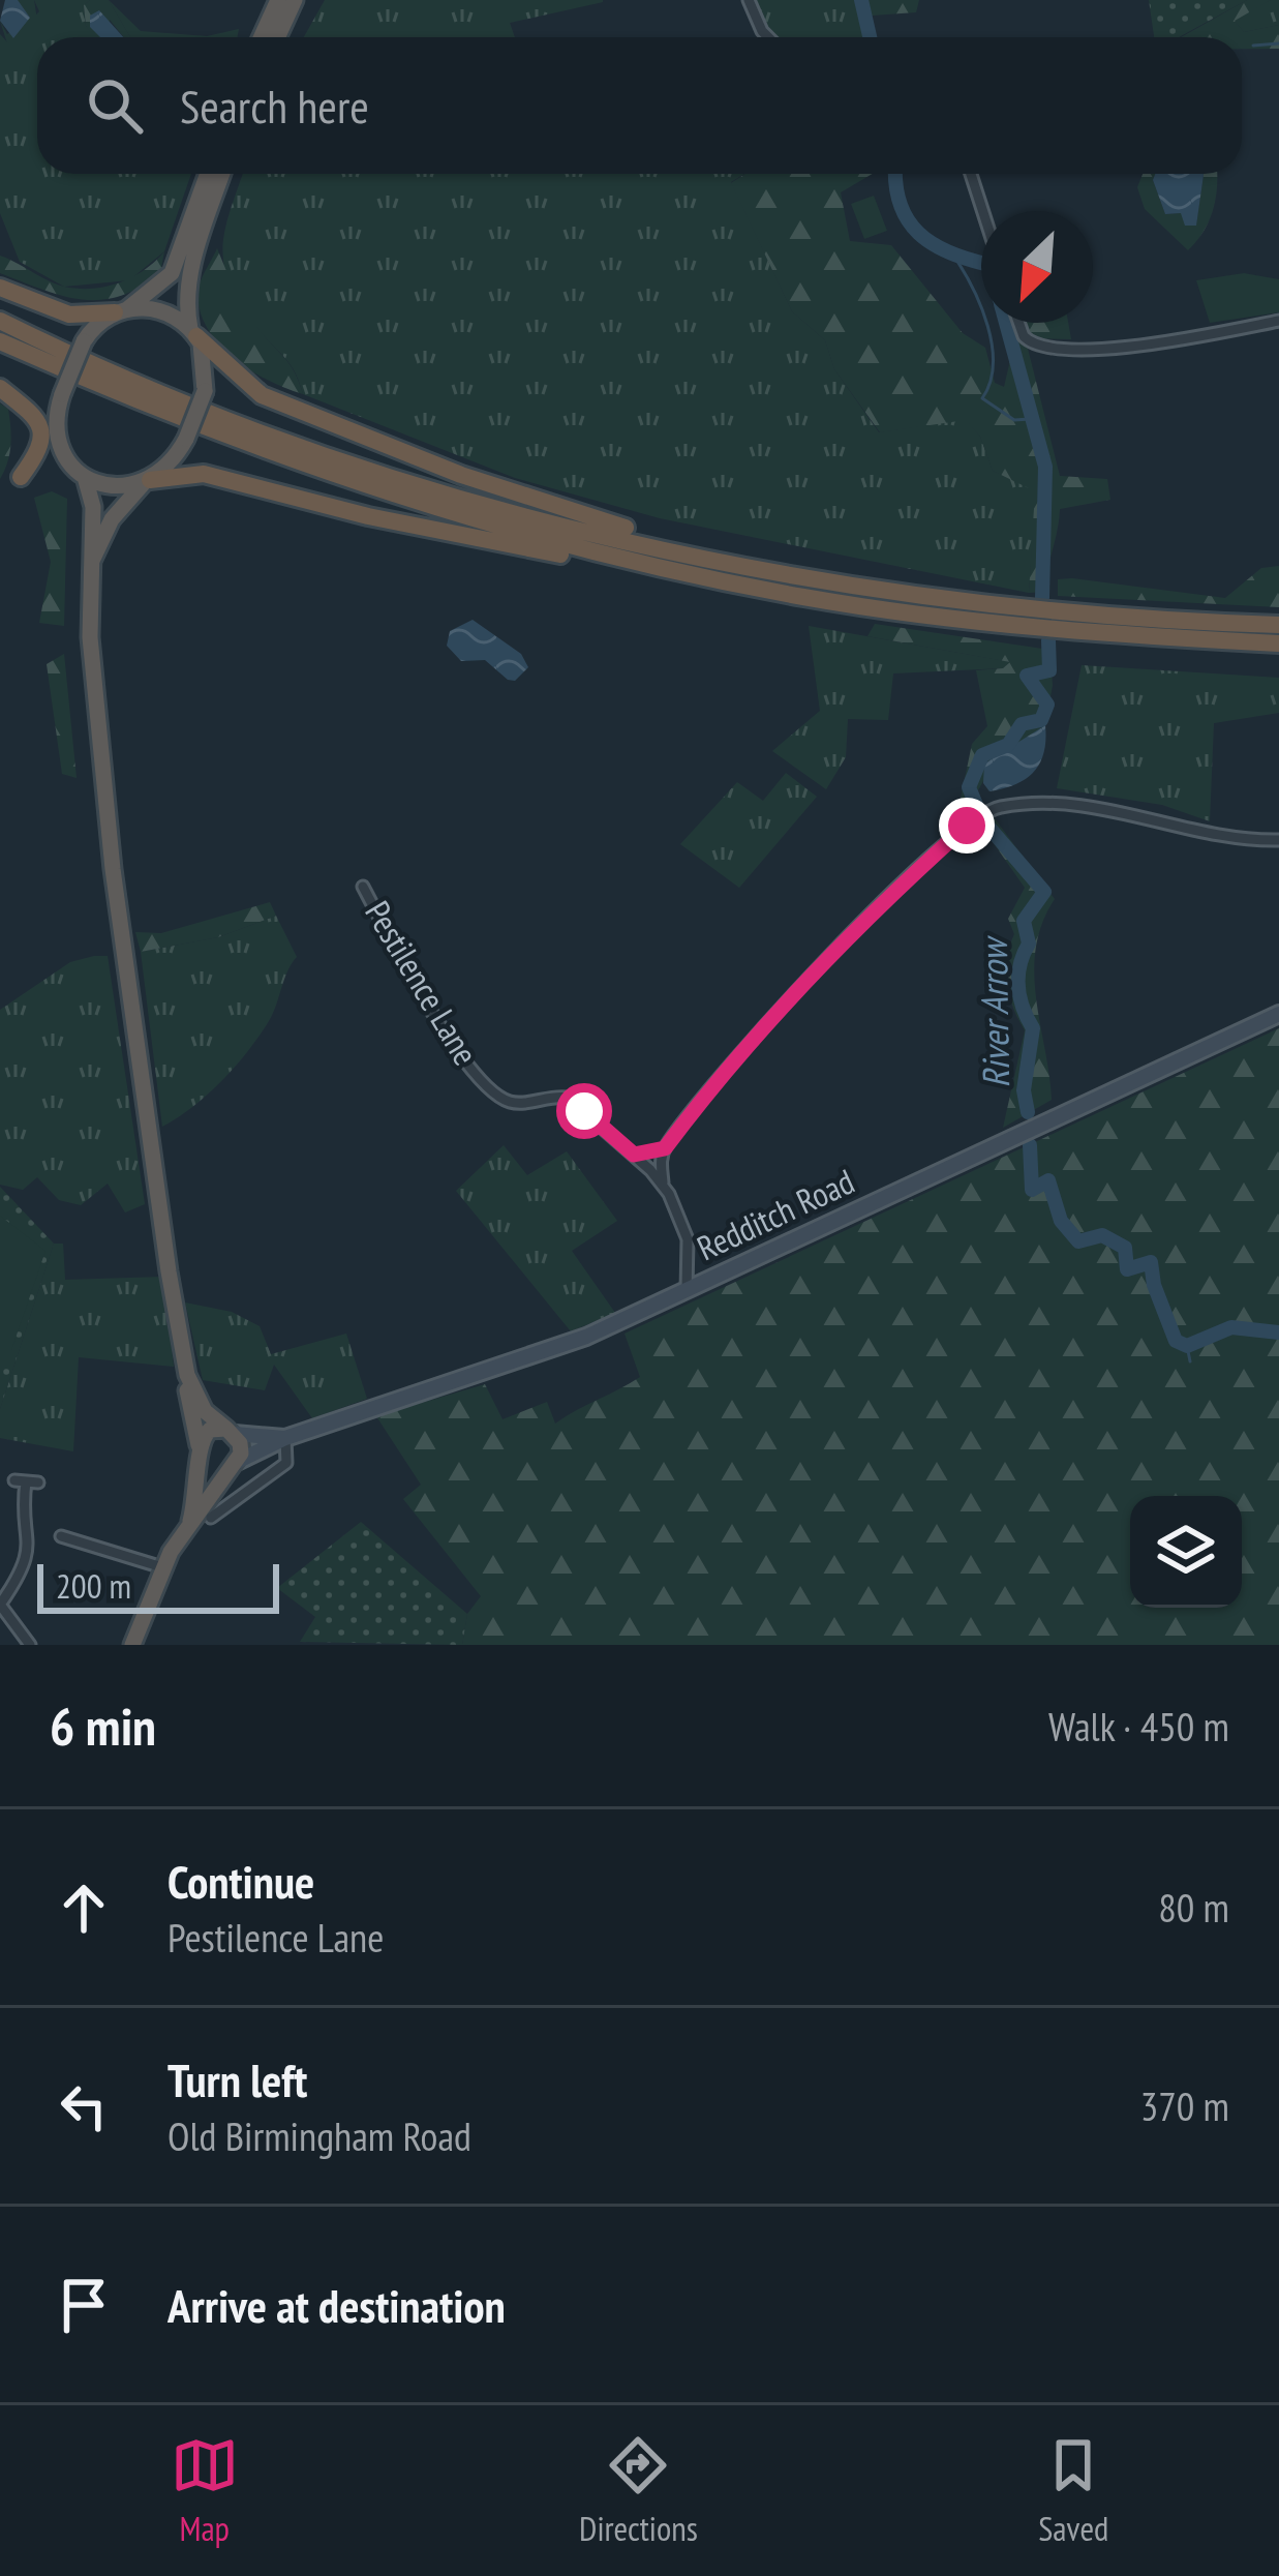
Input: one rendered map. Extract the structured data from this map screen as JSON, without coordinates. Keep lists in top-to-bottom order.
{
  "streets": {
    "highway": ["Redditch Road"],
    "street": ["Pestilence Lane"]
  },
  "water": ["River Arrow"],
  "scale_bar": "200 m",
  "north": "bottom left",
  "page": {
    "search": "Search here",
    "scale": "200 m",
    "heading": ["6 min", "Walk · 450 m"],
    "list": [
      ["Continue", "Pestilence Lane", "80 m"],
      ["Turn left", "Old Birmingham Road", "370 m"],
      "Arrive at destination"
    ],
    "nav": ["Map", "Directions", "Saved"]
  }
}
